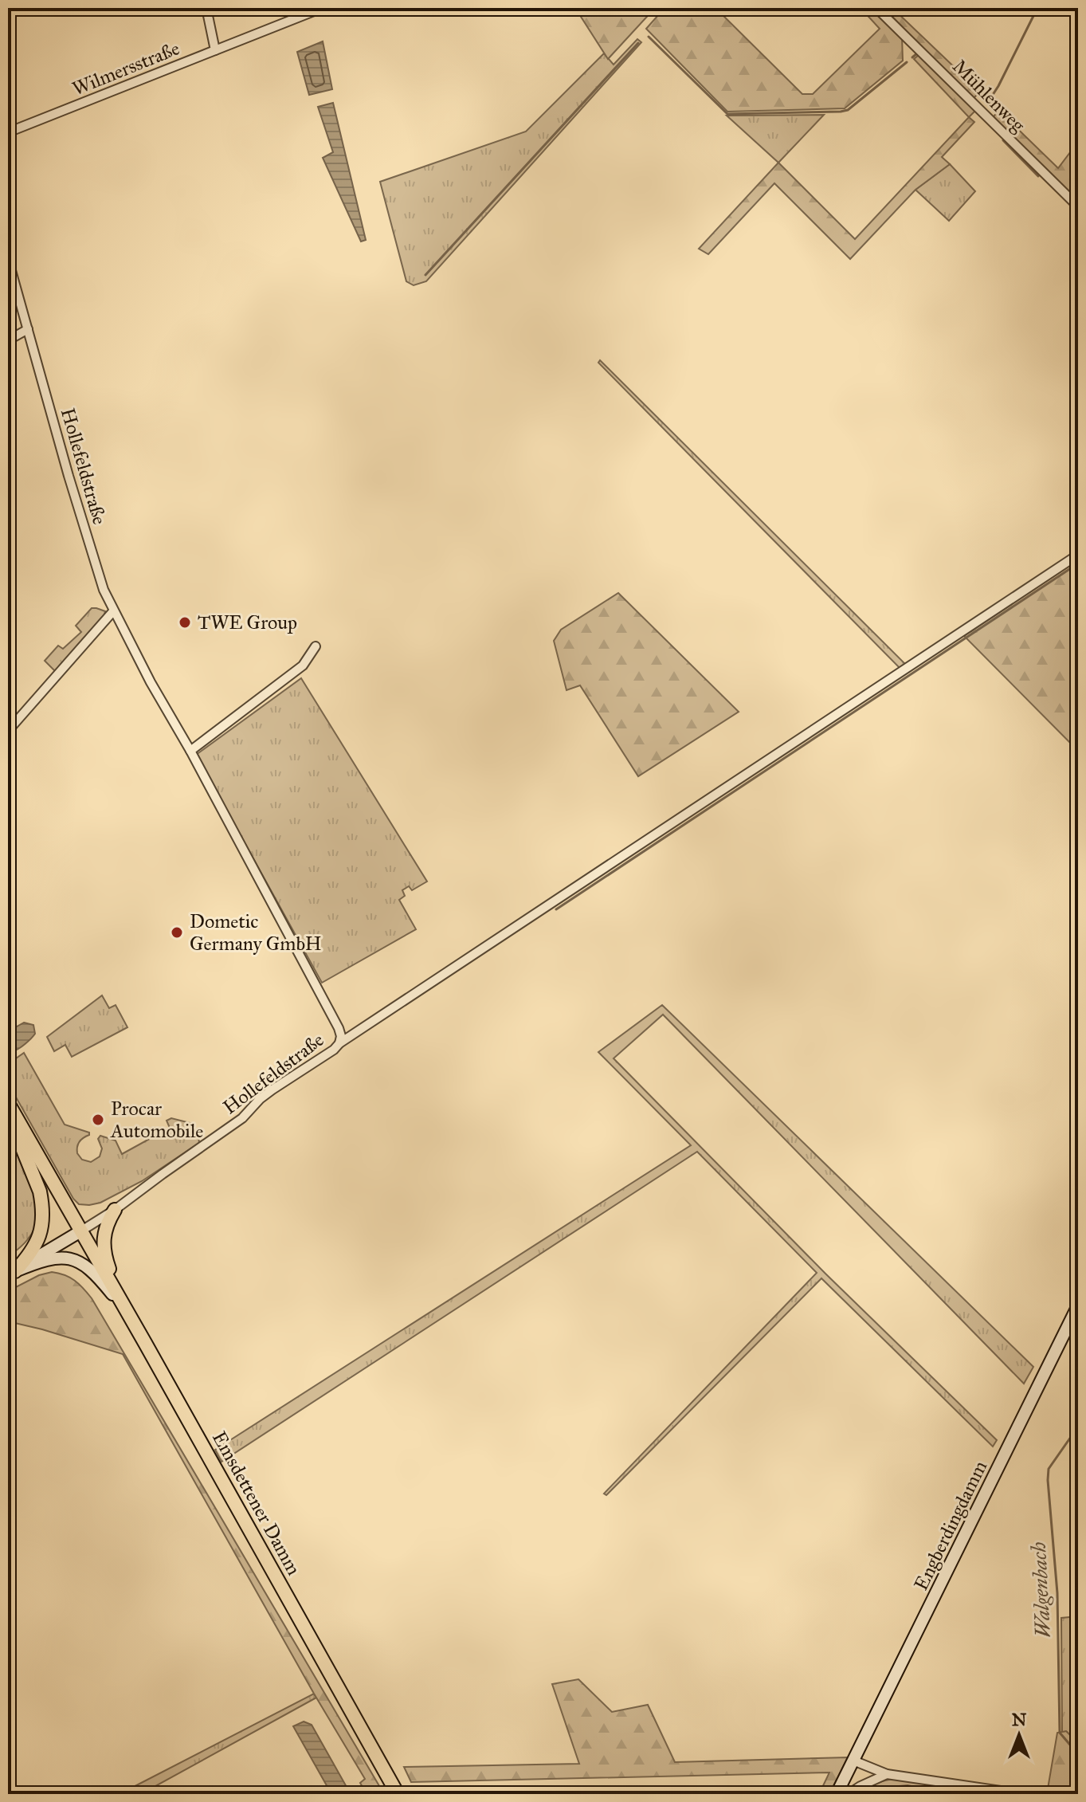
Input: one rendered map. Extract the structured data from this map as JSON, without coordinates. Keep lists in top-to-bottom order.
{
  "streets": {
    "main road": ["Emsdettener Damm"],
    "street": [
      "Wilmersstraße",
      "Mühlenweg",
      "Hollefeldstraße",
      "Engberdingdamm"
    ]
  },
  "crossings": [
    ["Hollefeldstraße", "Emsdettener Damm"]
  ],
  "water": ["Walgenbach"],
  "places": ["TWE Group", "Dometic Germany GmbH", "Procar Automobile"],
  "north": "top"
}
